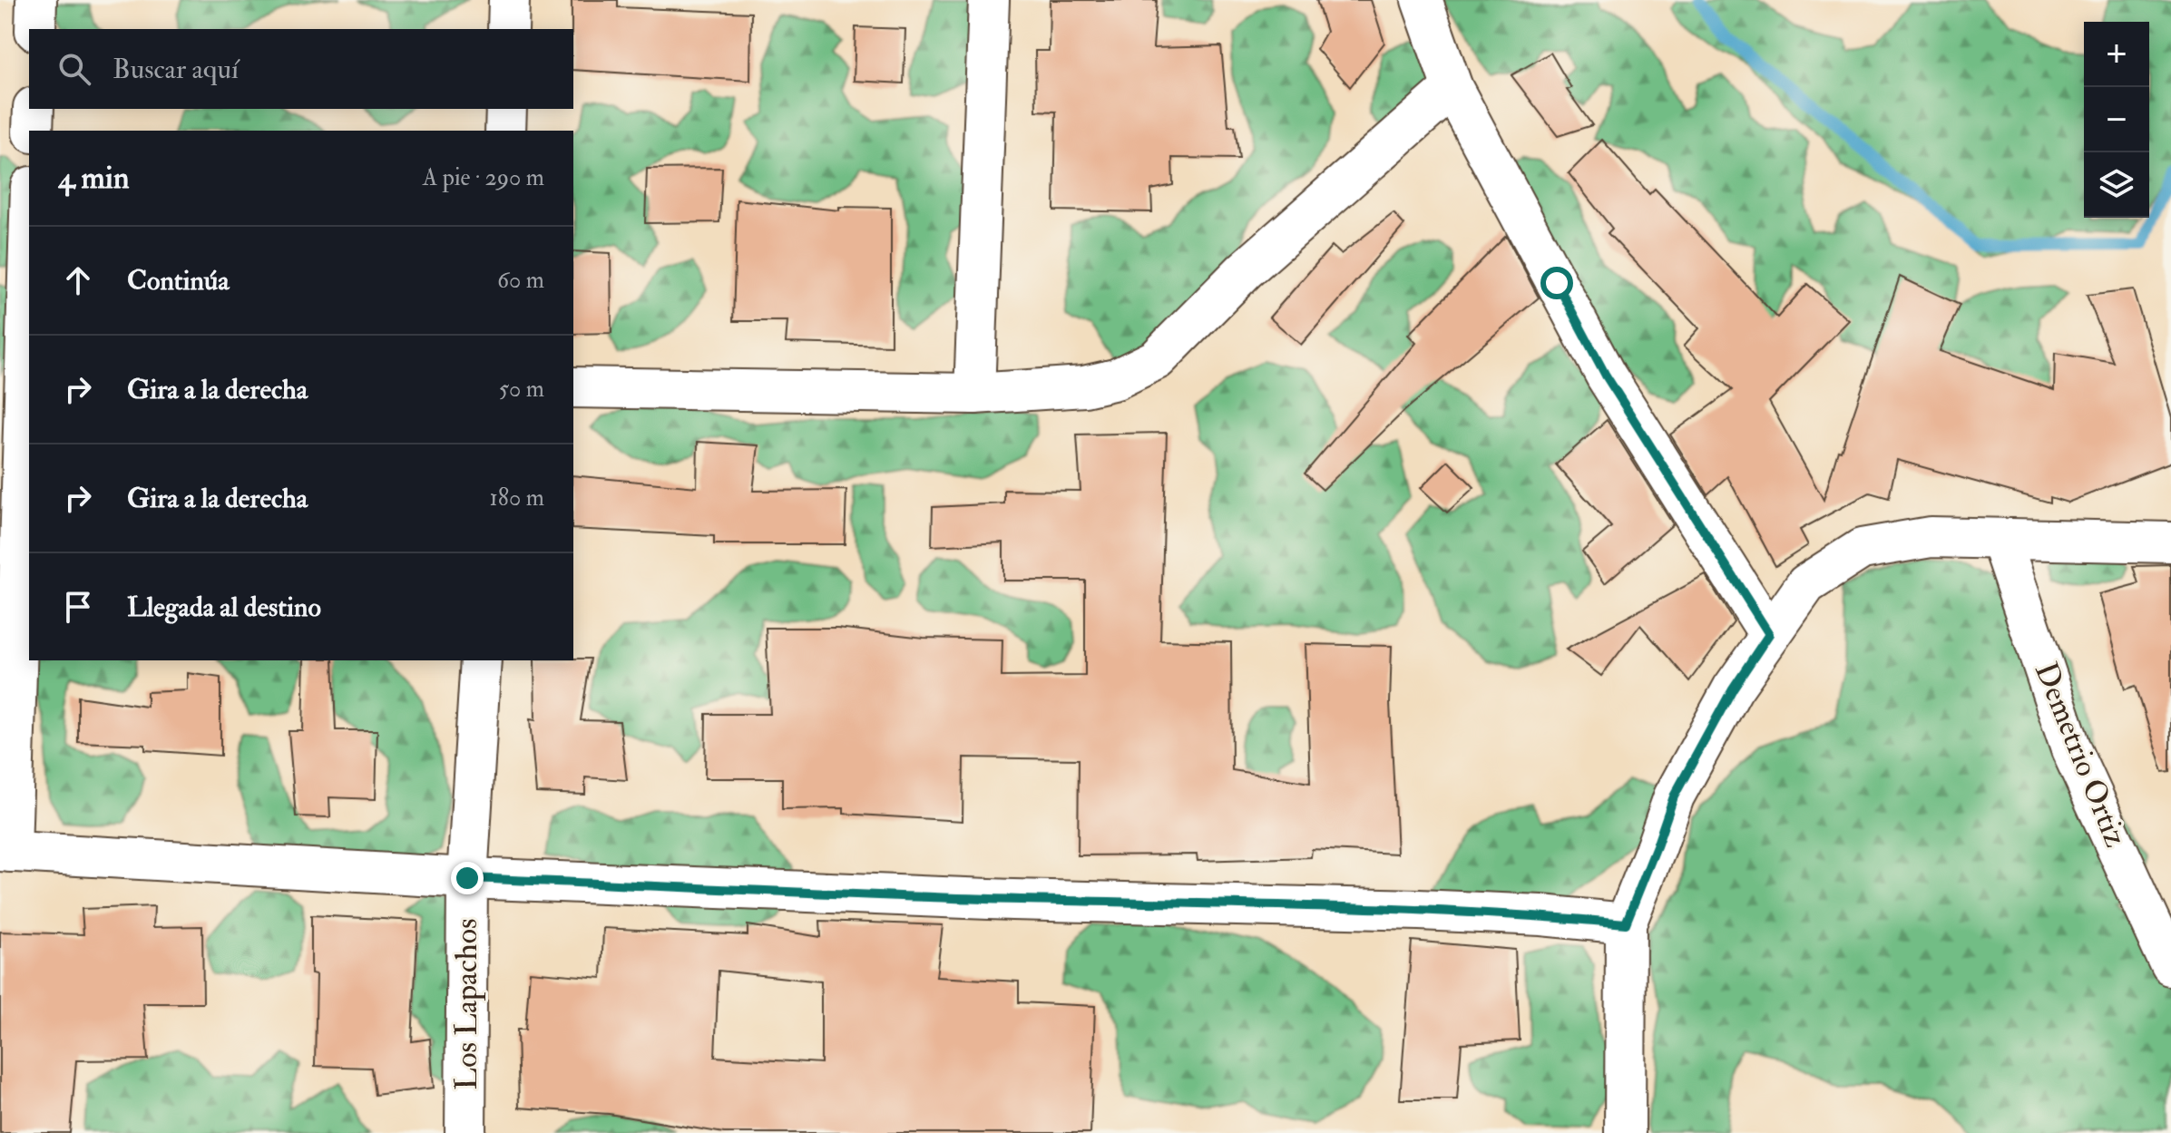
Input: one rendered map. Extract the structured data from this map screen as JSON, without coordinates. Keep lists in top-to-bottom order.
{
  "streets": {
    "street": ["Demetrio Ortiz", "Los Lapachos"]
  },
  "page": {
    "map_buttons": ["+", "−"],
    "search": "Buscar aquí",
    "heading": ["4 min", "A pie · 290 m"],
    "list": [
      ["Continúa", "60 m"],
      ["Gira a la derecha", "50 m"],
      ["Gira a la derecha", "180 m"],
      "Llegada al destino"
    ]
  }
}
